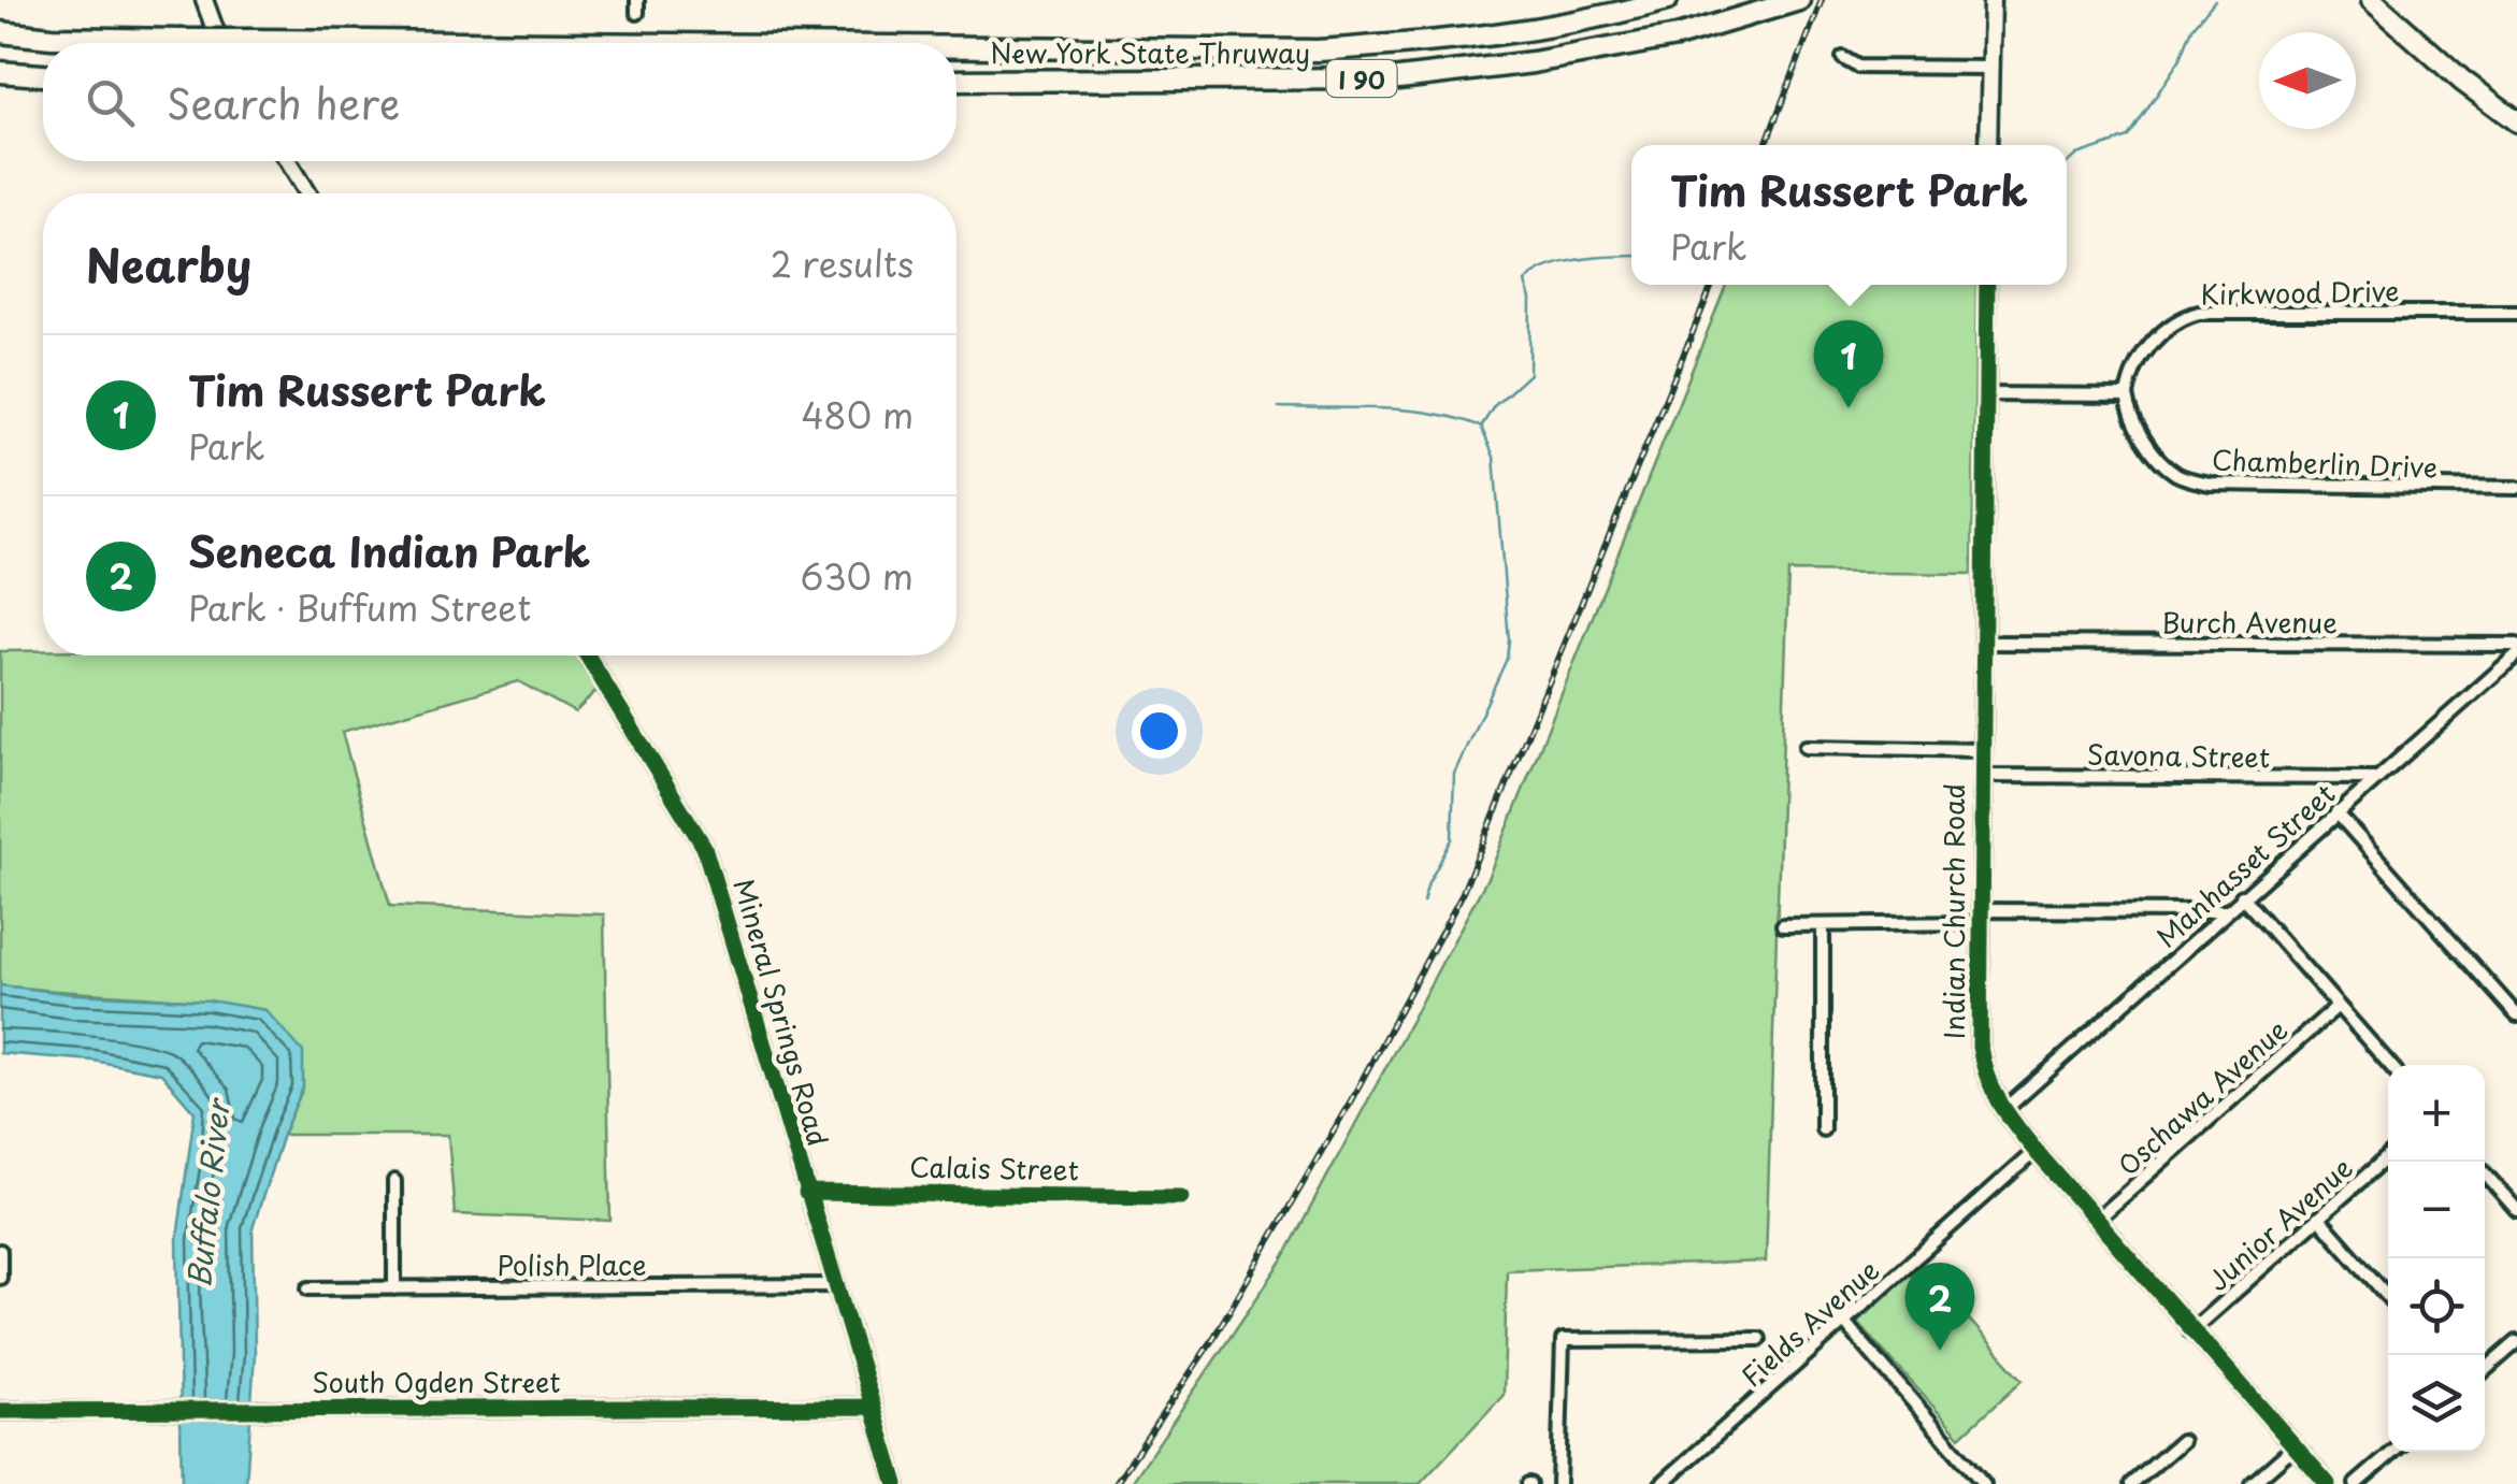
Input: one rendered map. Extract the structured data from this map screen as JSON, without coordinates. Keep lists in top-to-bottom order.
{
  "streets": {
    "highway": ["New York State Thruway", "I 90"],
    "street": [
      "Kirkwood Drive",
      "Chamberlin Drive",
      "Burch Avenue",
      "Savona Street",
      "Manhasset Street",
      "Indian Church Road",
      "Mineral Springs Road",
      "Oschawa Avenue",
      "Calais Street",
      "Junior Avenue",
      "Polish Place",
      "Fields Avenue",
      "South Ogden Street"
    ]
  },
  "crossings": [
    ["Kirkwood Drive", "Chamberlin Drive"],
    ["Burch Avenue", "Indian Church Road"],
    ["Savona Street", "Manhasset Street"],
    ["Savona Street", "Indian Church Road"],
    ["Manhasset Street", "Indian Church Road"],
    ["Indian Church Road", "Oschawa Avenue"],
    ["Indian Church Road", "Junior Avenue"],
    ["Indian Church Road", "Fields Avenue"],
    ["Mineral Springs Road", "Calais Street"],
    ["Mineral Springs Road", "Polish Place"],
    ["Mineral Springs Road", "South Ogden Street"]
  ],
  "water": ["Buffalo River"],
  "north": "left",
  "page": {
    "search": "Search here",
    "popup": ["Tim Russert Park", "Park"],
    "heading": ["Nearby", "2 results"],
    "pins": ["1", "2"],
    "list": [
      {
        "mark": "1",
        "name": "Tim Russert Park",
        "note": "Park",
        "value": "480 m"
      },
      {
        "mark": "2",
        "name": "Seneca Indian Park",
        "note": "Park · Buffum Street",
        "value": "630 m"
      }
    ],
    "map_buttons": ["+", "−"]
  }
}
